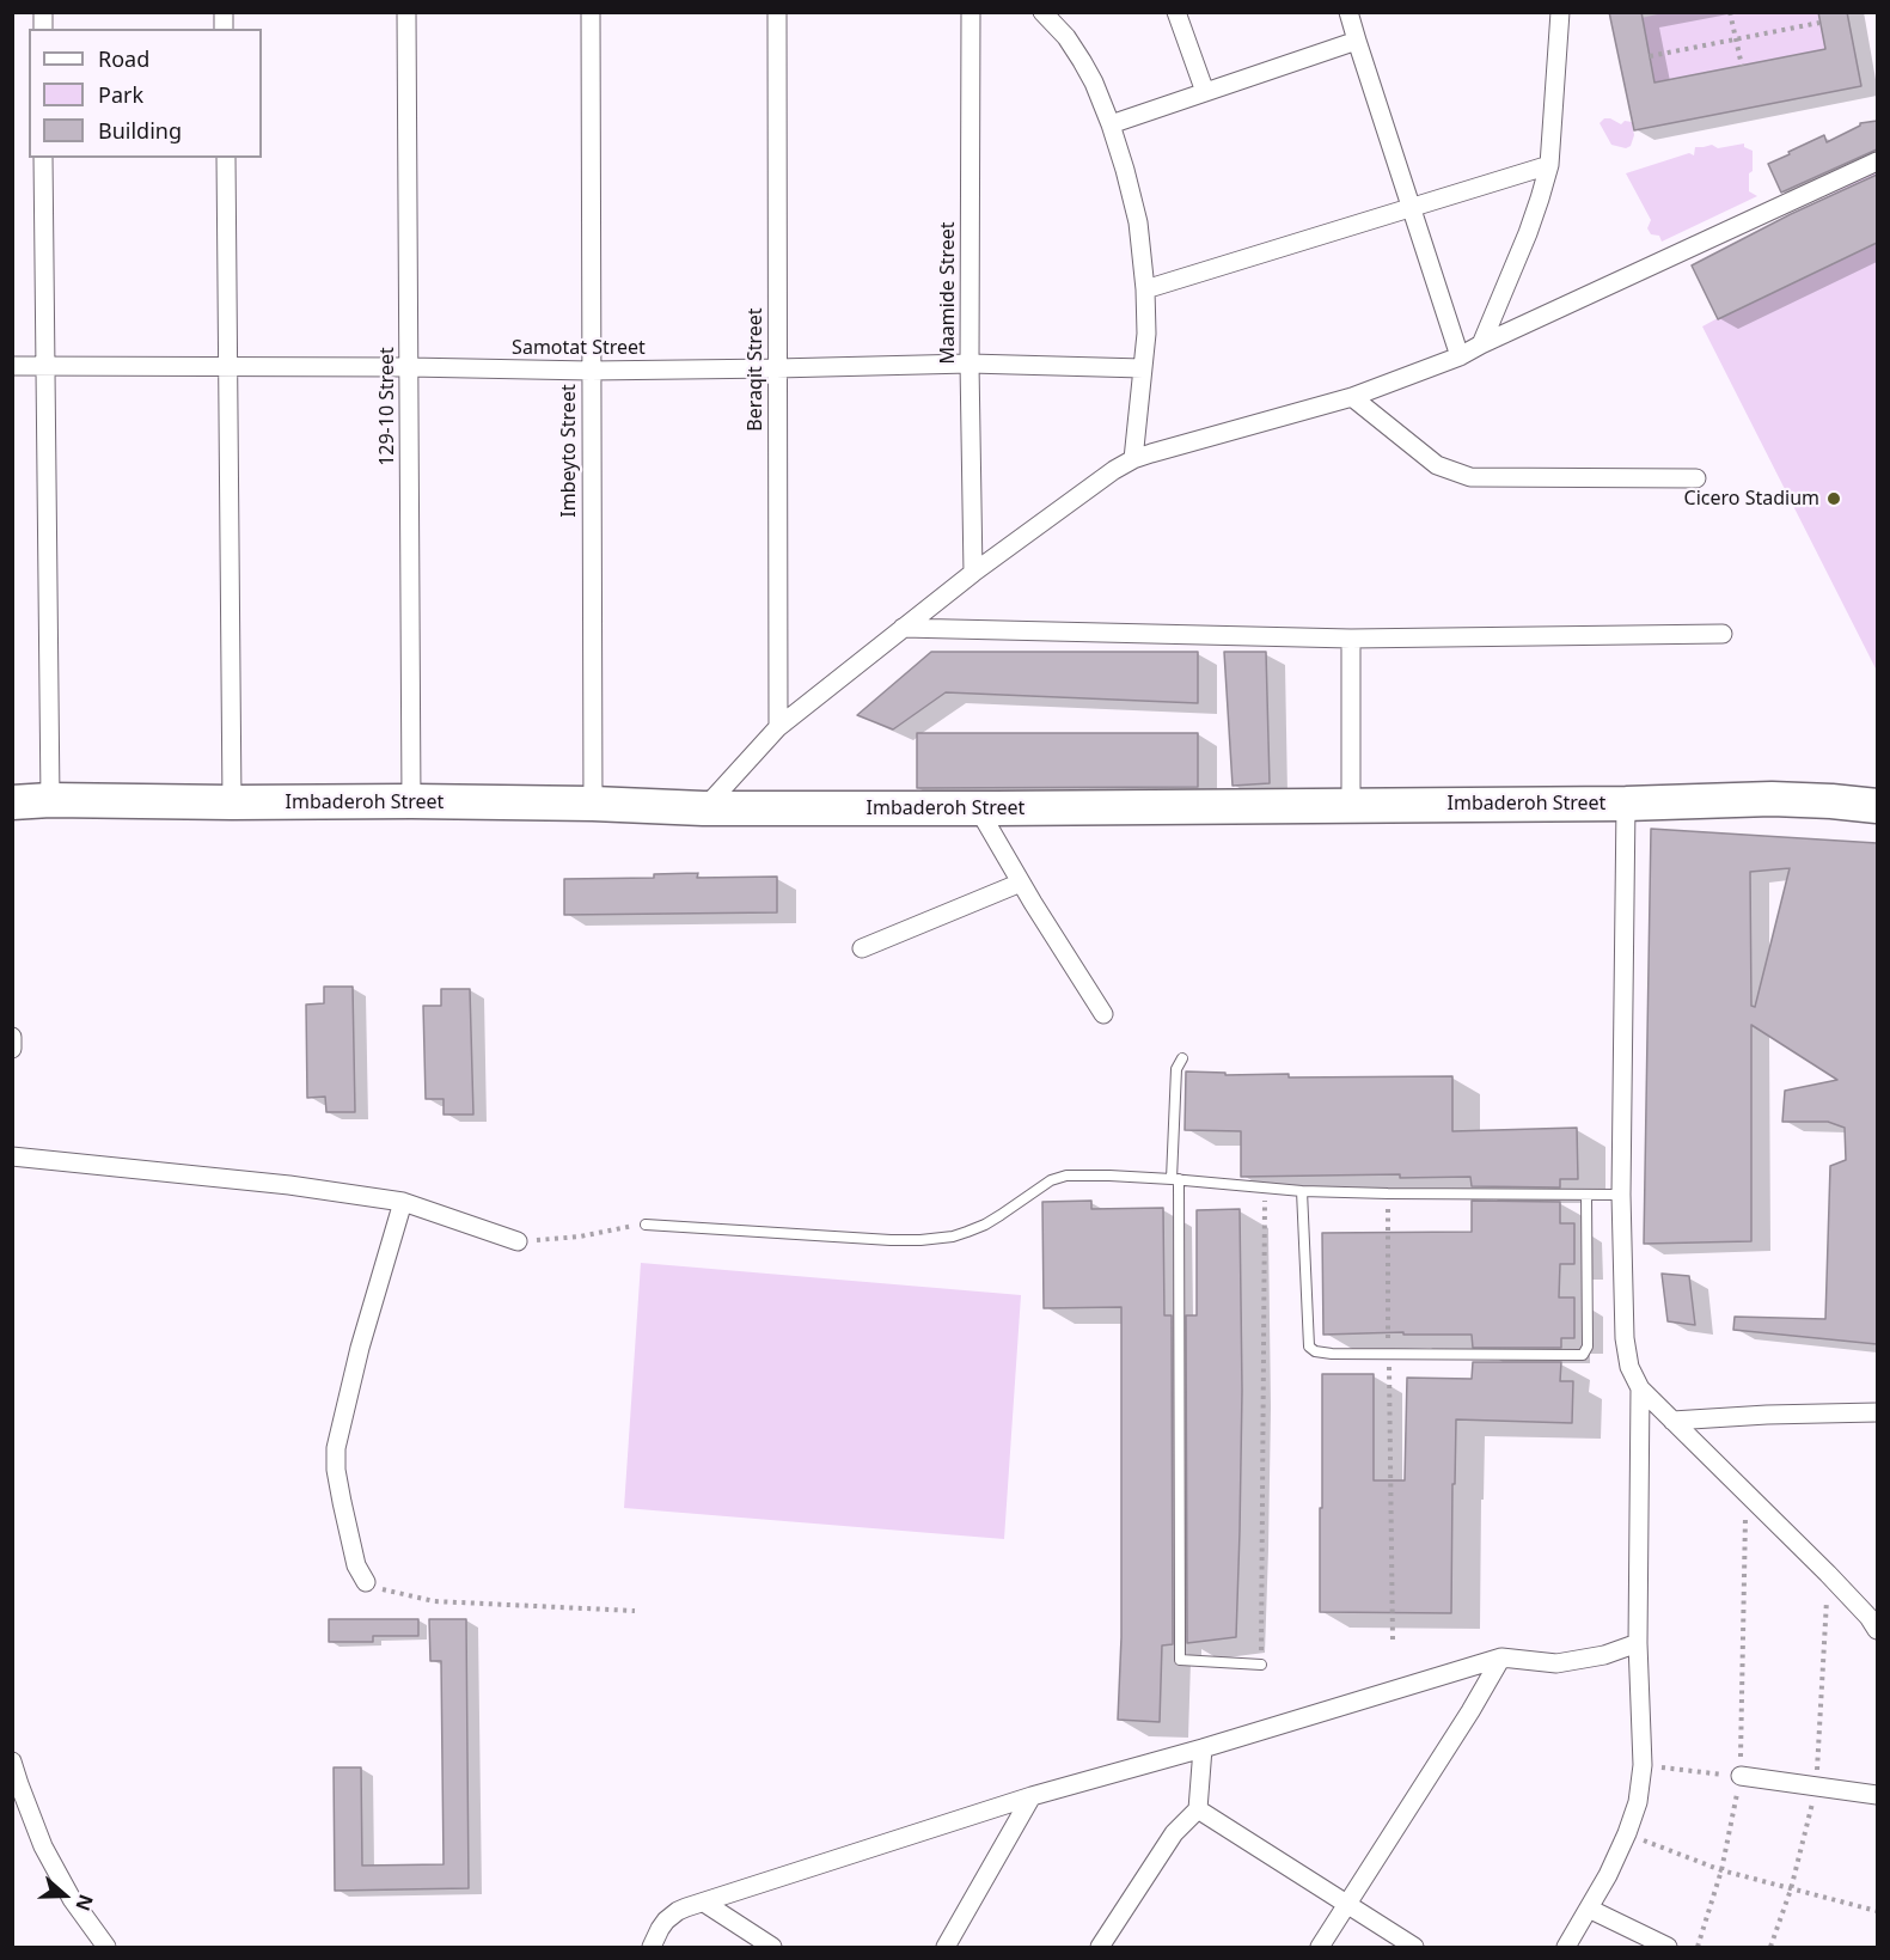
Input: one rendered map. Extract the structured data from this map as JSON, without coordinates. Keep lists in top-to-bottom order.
{
  "streets": {
    "highway": ["Imbaderoh Street"],
    "street": [
      "Maamide Street",
      "Samotat Street",
      "Beraqit Street",
      "129-10 Street",
      "Imbeyto Street"
    ]
  },
  "crossings": [
    ["Maamide Street", "Samotat Street"],
    ["Samotat Street", "Beraqit Street"],
    ["Samotat Street", "129-10 Street"],
    ["Samotat Street", "Imbeyto Street"],
    ["129-10 Street", "Imbaderoh Street"],
    ["Imbeyto Street", "Imbaderoh Street"]
  ],
  "places": ["Cicero Stadium"],
  "legend": ["Road", "Park", "Building"],
  "north": "right"
}
